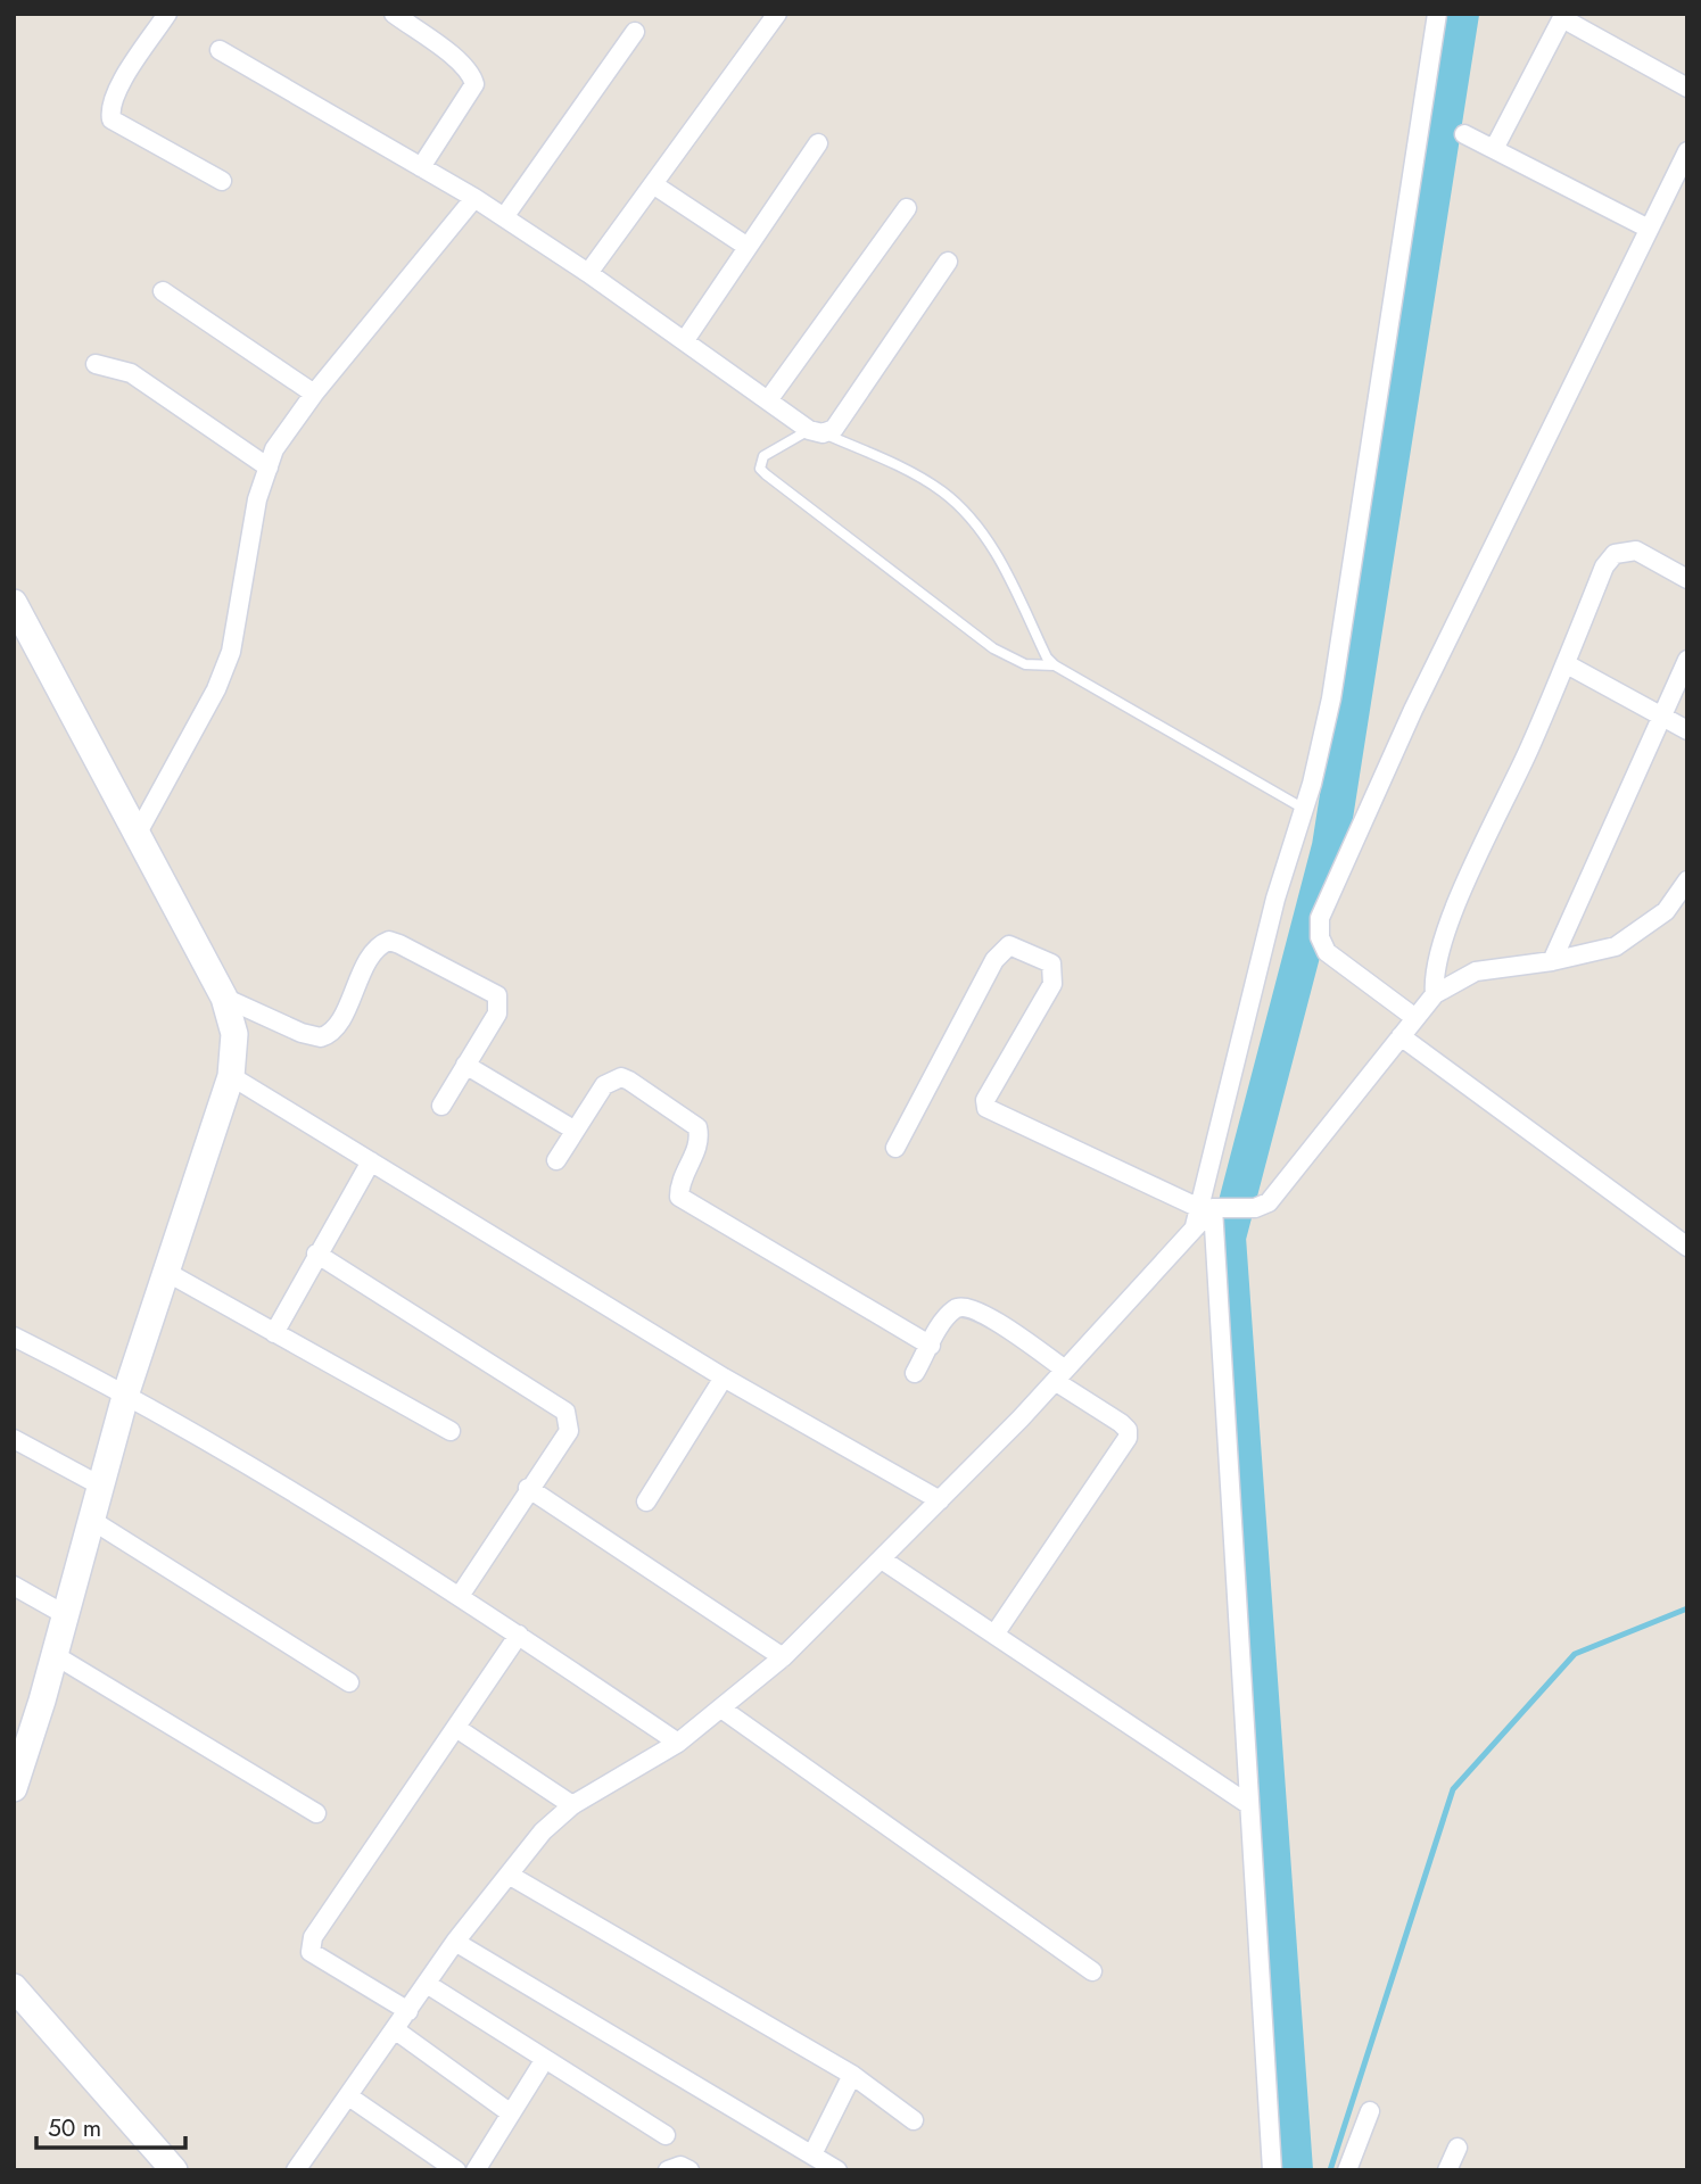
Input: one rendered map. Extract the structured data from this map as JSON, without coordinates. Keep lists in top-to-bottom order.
{
  "scale_bar": "50 m"
}
